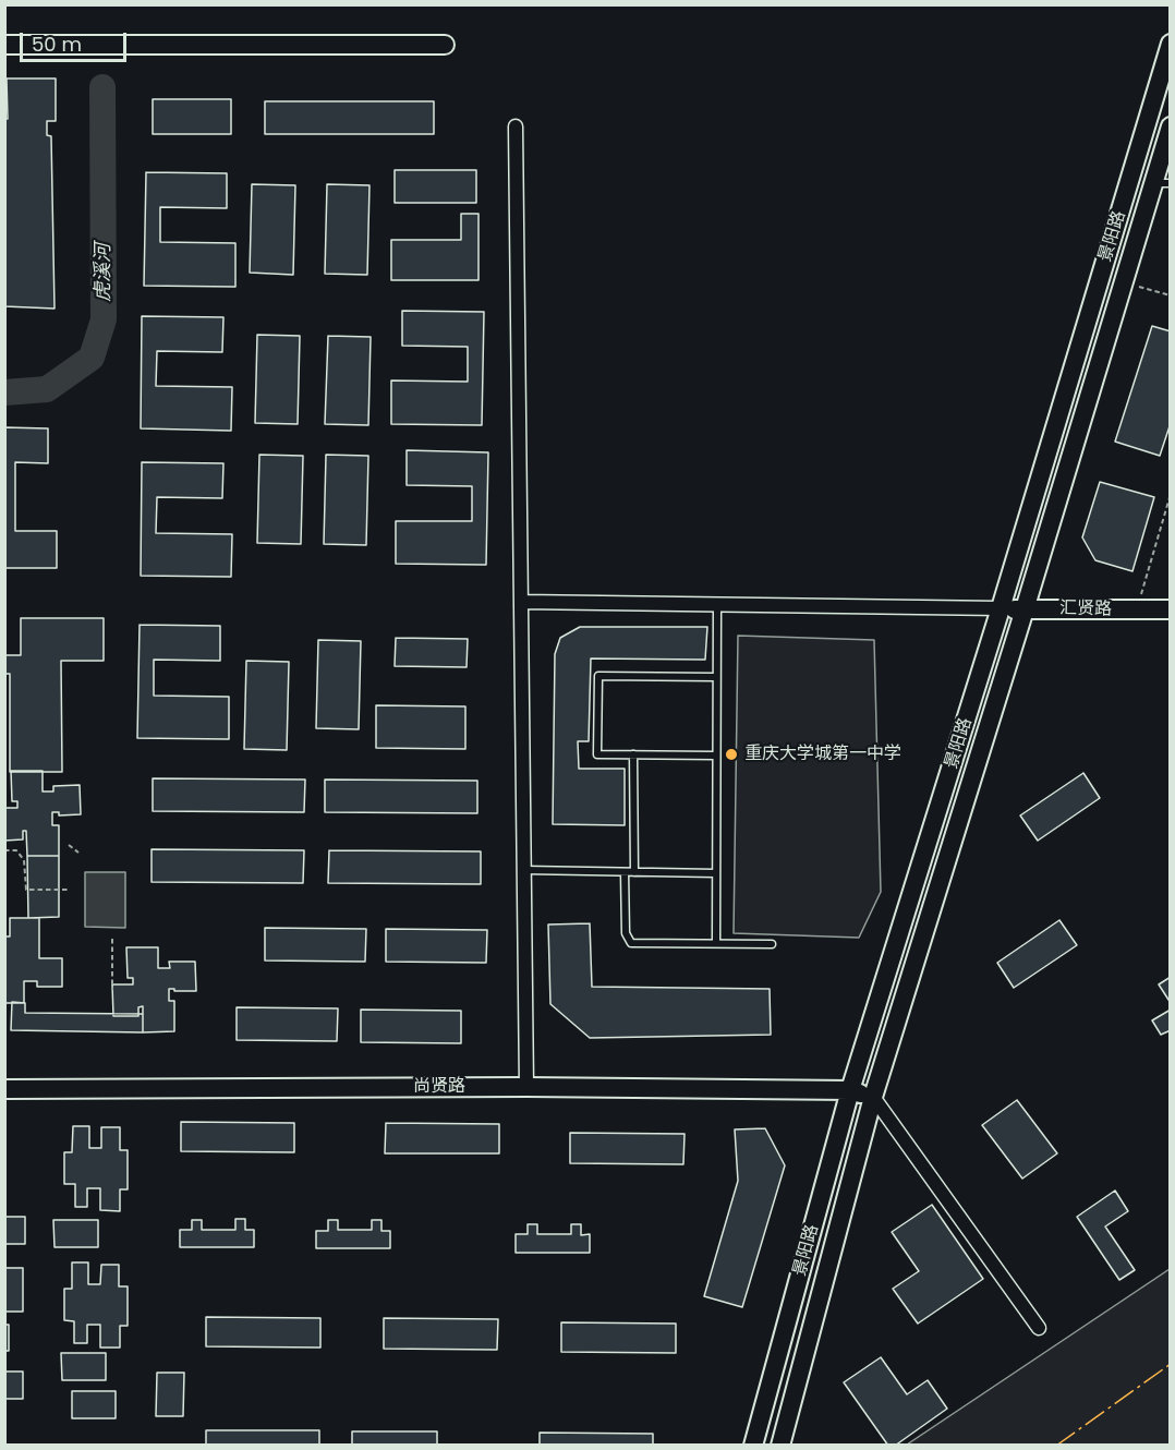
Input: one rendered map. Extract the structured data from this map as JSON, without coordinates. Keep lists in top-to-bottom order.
{
  "streets": {
    "main road": ["景阳路", "汇贤路", "尚贤路"]
  },
  "crossings": [
    ["景阳路", "汇贤路"],
    ["景阳路", "尚贤路"]
  ],
  "water": ["虎溪河"],
  "places": ["重庆大学城第一中学"],
  "scale_bar": "50 m"
}
